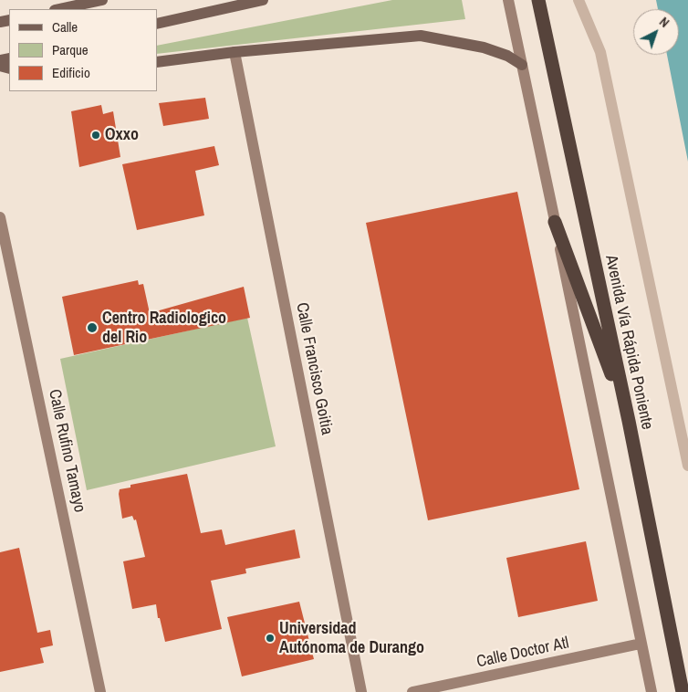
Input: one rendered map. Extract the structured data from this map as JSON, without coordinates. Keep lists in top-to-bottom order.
{
  "streets": {
    "highway": ["Avenida Vía Rápida Poniente"],
    "street": ["Calle Francisco Goitia", "Calle Rufino Tamayo", "Calle Doctor Atl"]
  },
  "places": ["Oxxo", "Centro Radiologico del Rio", "Universidad Autónoma de Durango"],
  "legend": ["Calle", "Parque", "Edificio"],
  "north": "top right"
}
